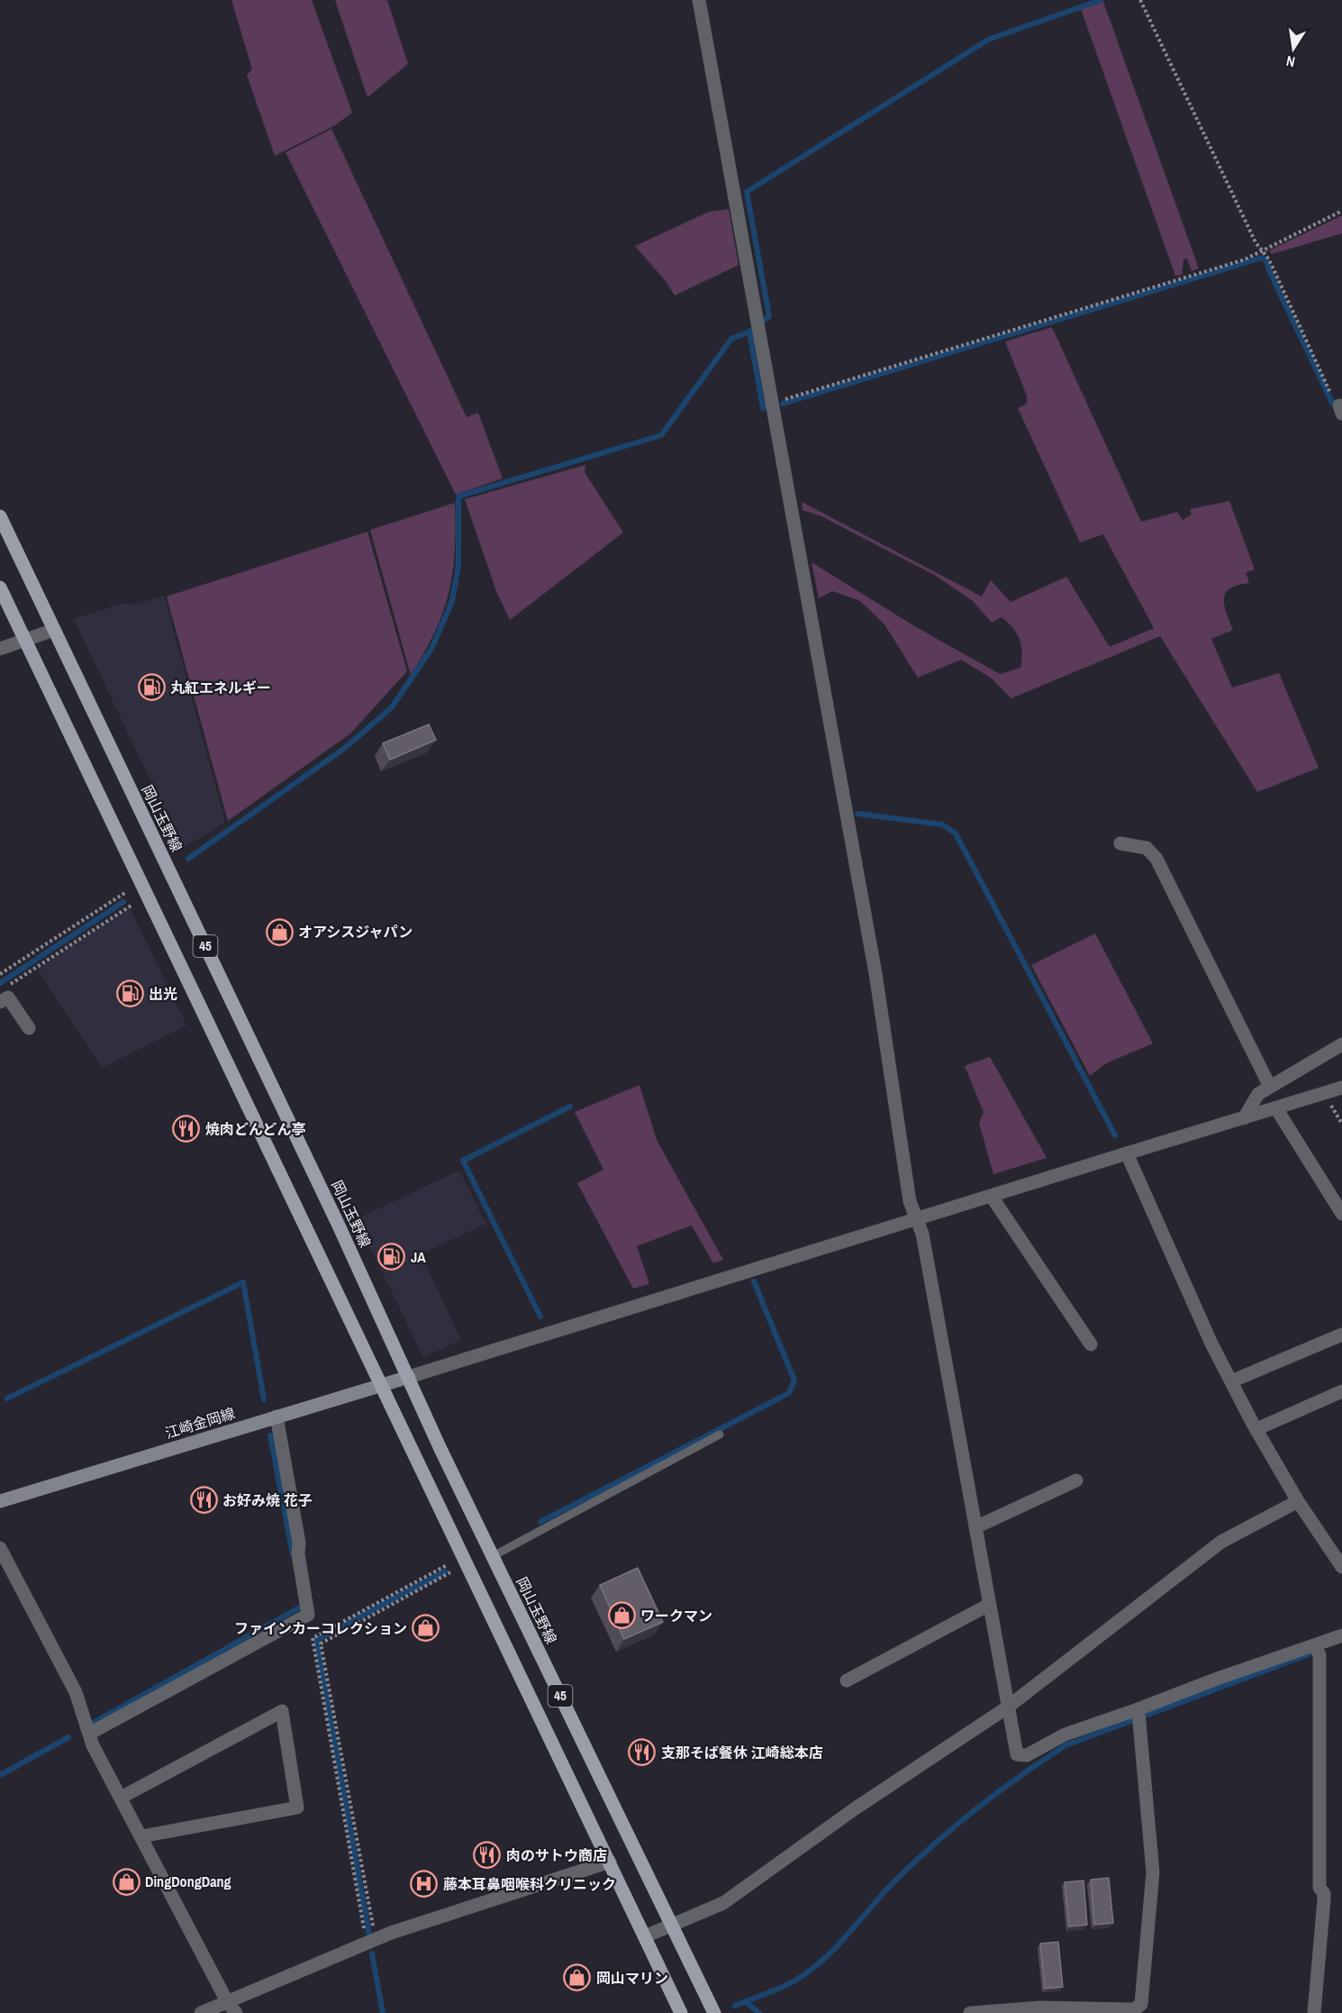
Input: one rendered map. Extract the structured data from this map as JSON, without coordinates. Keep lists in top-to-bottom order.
{
  "streets": {
    "main road": ["岡山玉野線", "45", "江崎金岡線"]
  },
  "crossings": [
    ["岡山玉野線", "江崎金岡線"],
    ["45", "江崎金岡線"]
  ],
  "places": {
    "fuel station": ["丸紅エネルギー", "出光", "JA"],
    "shop": [
      "オアシスジャパン",
      "ワークマン",
      "ファインカーコレクション",
      "DingDongDang",
      "岡山マリン"
    ],
    "restaurant": [
      "焼肉どんどん亭",
      "お好み焼 花子",
      "支那そば餐休 江崎総本店",
      "肉のサトウ商店"
    ],
    "hospital": ["藤本耳鼻咽喉科クリニック"]
  },
  "north": "bottom"
}
